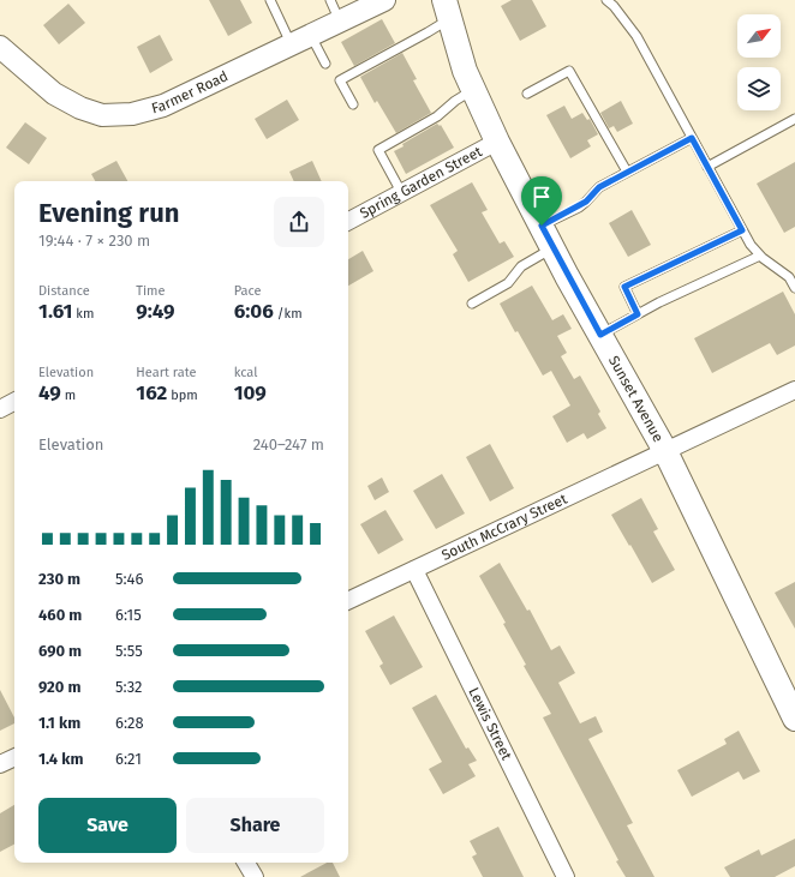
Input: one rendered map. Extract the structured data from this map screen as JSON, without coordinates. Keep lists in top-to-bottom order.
{
  "streets": {
    "main road": ["Sunset Avenue"],
    "street": [
      "Farmer Road",
      "Spring Garden Street",
      "South McCrary Street",
      "Lewis Street"
    ]
  },
  "crossings": [
    ["Spring Garden Street", "Sunset Avenue"],
    ["Sunset Avenue", "South McCrary Street"],
    ["South McCrary Street", "Lewis Street"]
  ],
  "north": "top right",
  "page": {
    "heading": ["Evening run", "19:44 · 7 × 230 m"],
    "stats": [
      ["Distance", "1.61 km"],
      ["Time", "9:49"],
      ["Pace", "6:06 /km"],
      ["Elevation", "49 m"],
      ["Heart rate", "162 bpm"],
      ["kcal", "109"]
    ],
    "chart": ["Elevation", "240–247 m"],
    "list": [
      {
        "name": "230 m",
        "note": "5:46"
      },
      {
        "name": "460 m",
        "note": "6:15"
      },
      {
        "name": "690 m",
        "note": "5:55"
      },
      {
        "name": "920 m",
        "note": "5:32"
      },
      {
        "name": "1.1 km",
        "note": "6:28"
      },
      {
        "name": "1.4 km",
        "note": "6:21"
      }
    ],
    "buttons": ["Save", "Share"]
  }
}
